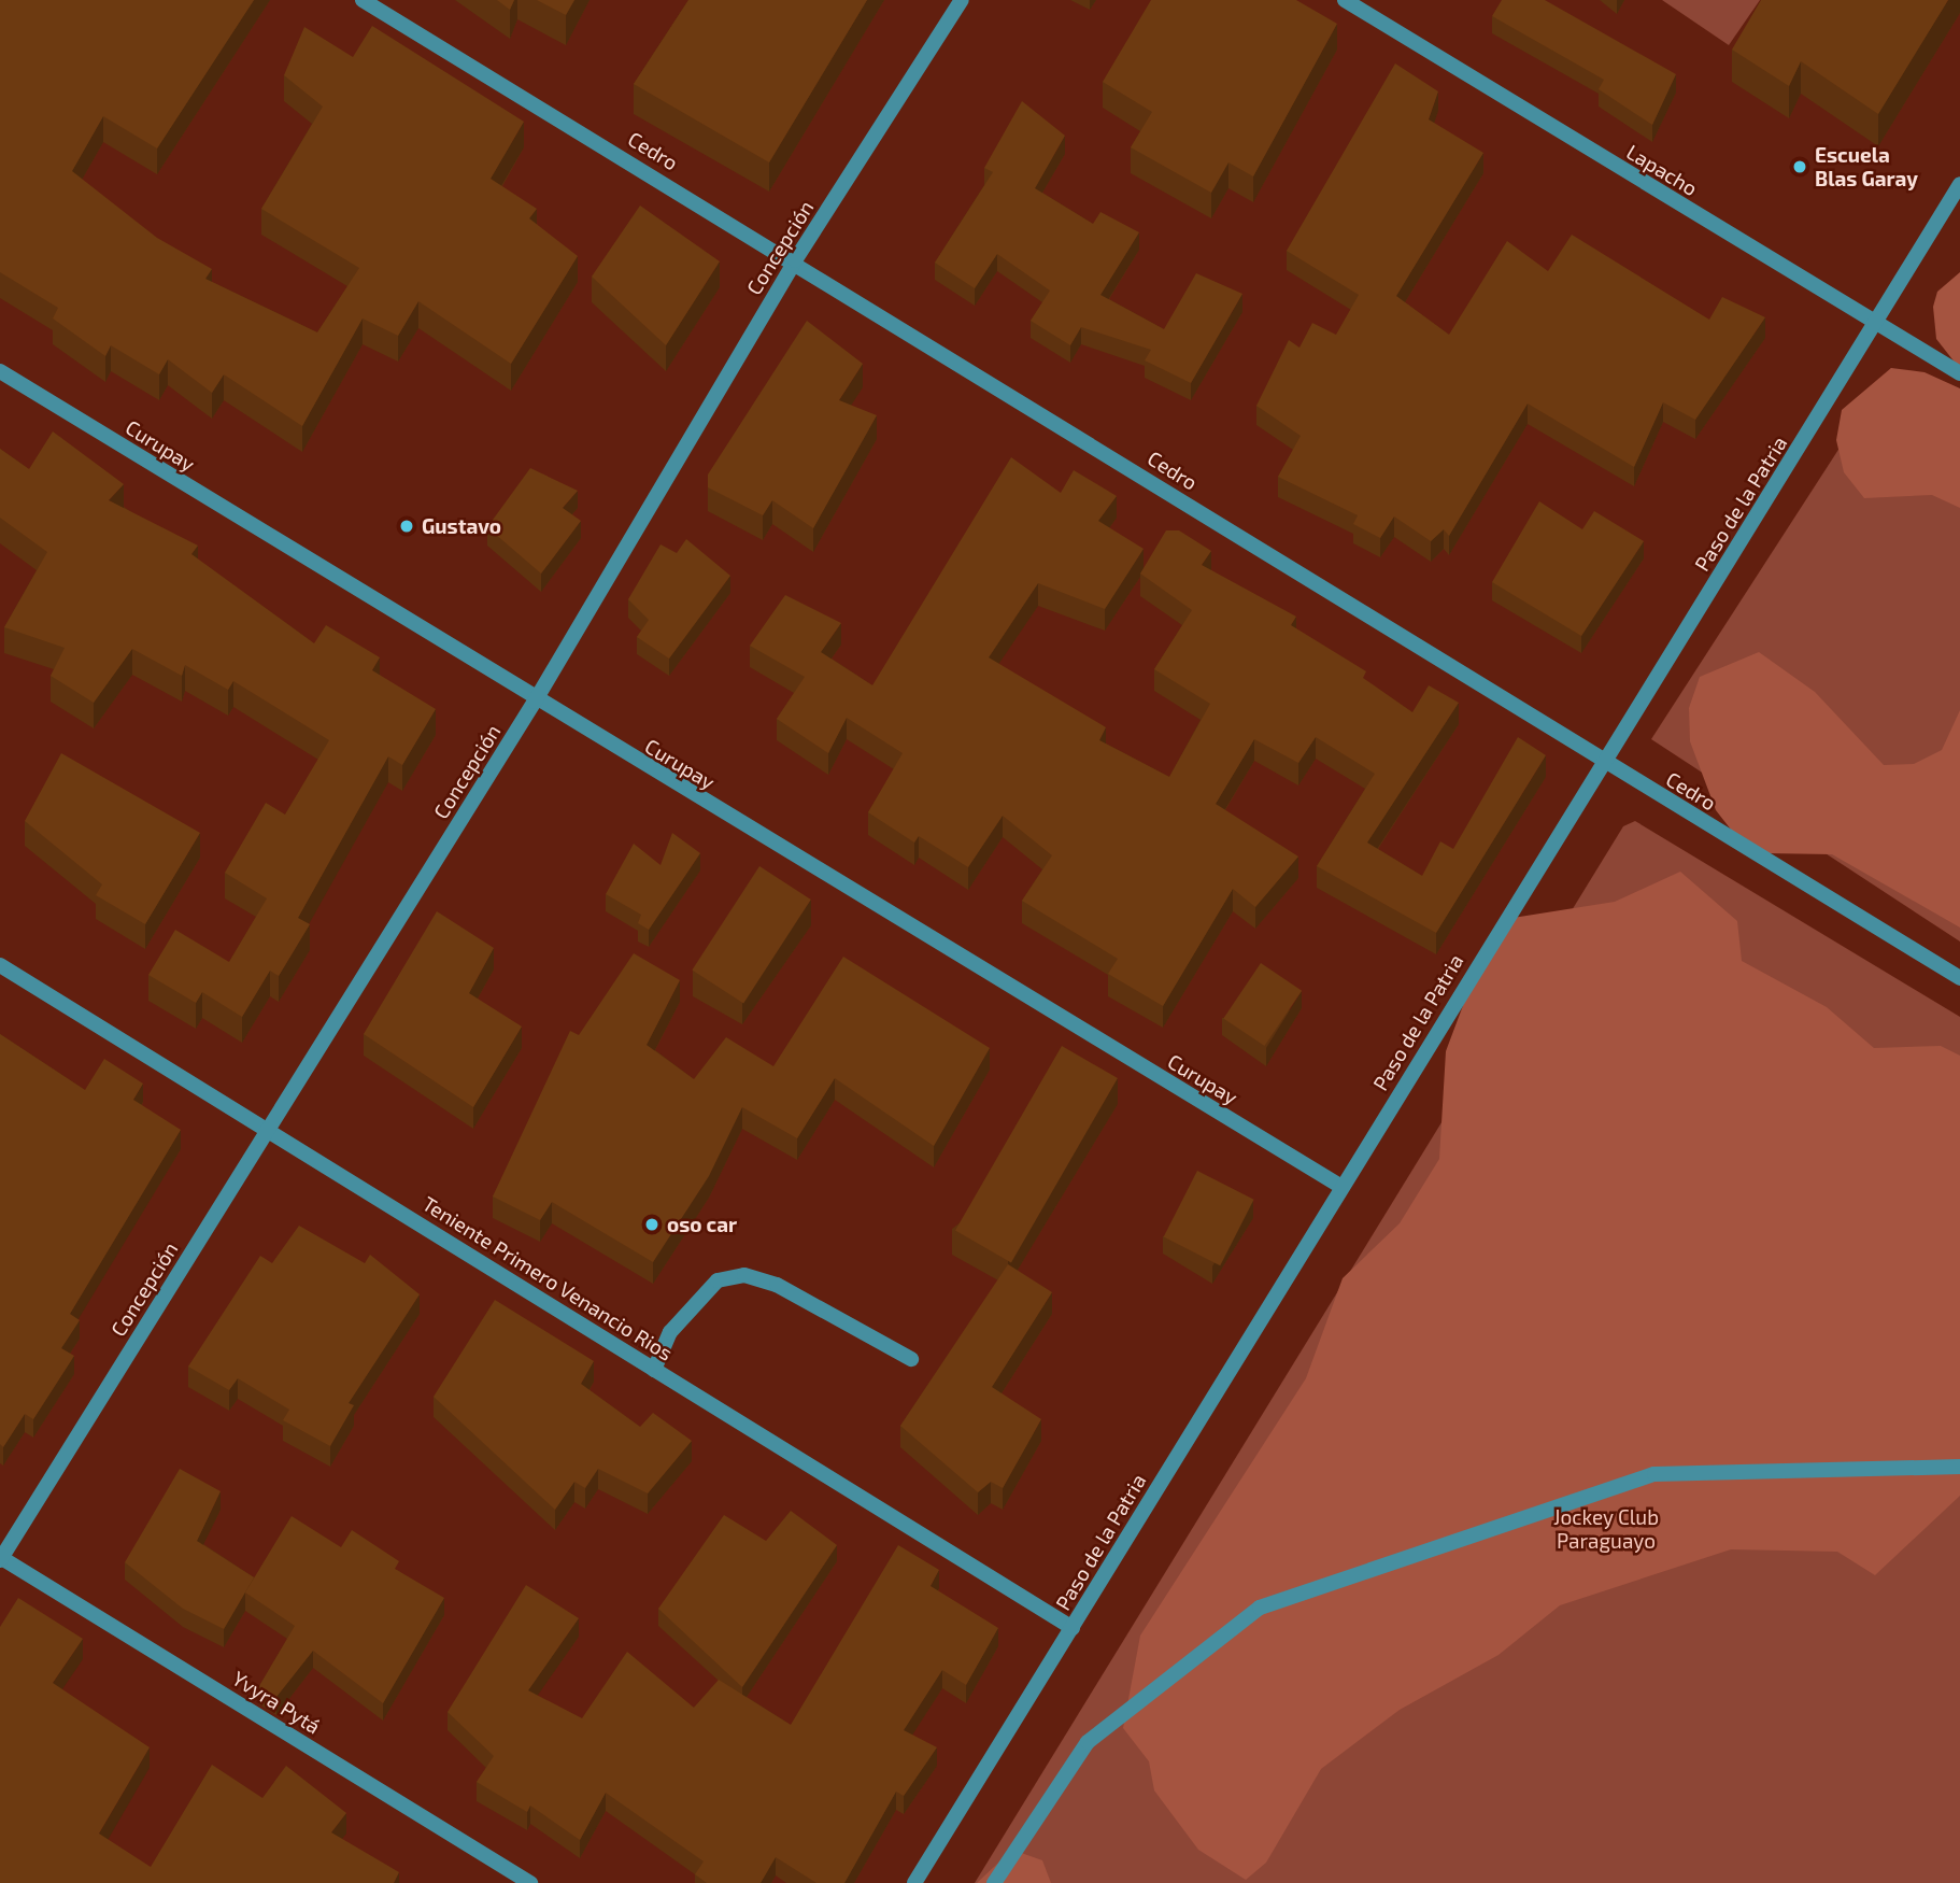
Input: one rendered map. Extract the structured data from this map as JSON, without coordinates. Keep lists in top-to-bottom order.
{
  "streets": {
    "street": [
      "Cedro",
      "Lapacho",
      "Concepción",
      "Curupay",
      "Paso de la Patria",
      "Teniente Primero Venancio Rios",
      "Yvyra Pytá"
    ]
  },
  "crossings": [
    ["Cedro", "Concepción"],
    ["Cedro", "Paso de la Patria"],
    ["Lapacho", "Paso de la Patria"],
    ["Concepción", "Curupay"],
    ["Concepción", "Teniente Primero Venancio Rios"],
    ["Concepción", "Yvyra Pytá"],
    ["Curupay", "Paso de la Patria"],
    ["Paso de la Patria", "Teniente Primero Venancio Rios"]
  ],
  "parks": ["Jockey Club Paraguayo"],
  "places": ["Escuela Blas Garay", "Gustavo", "oso car"]
}
